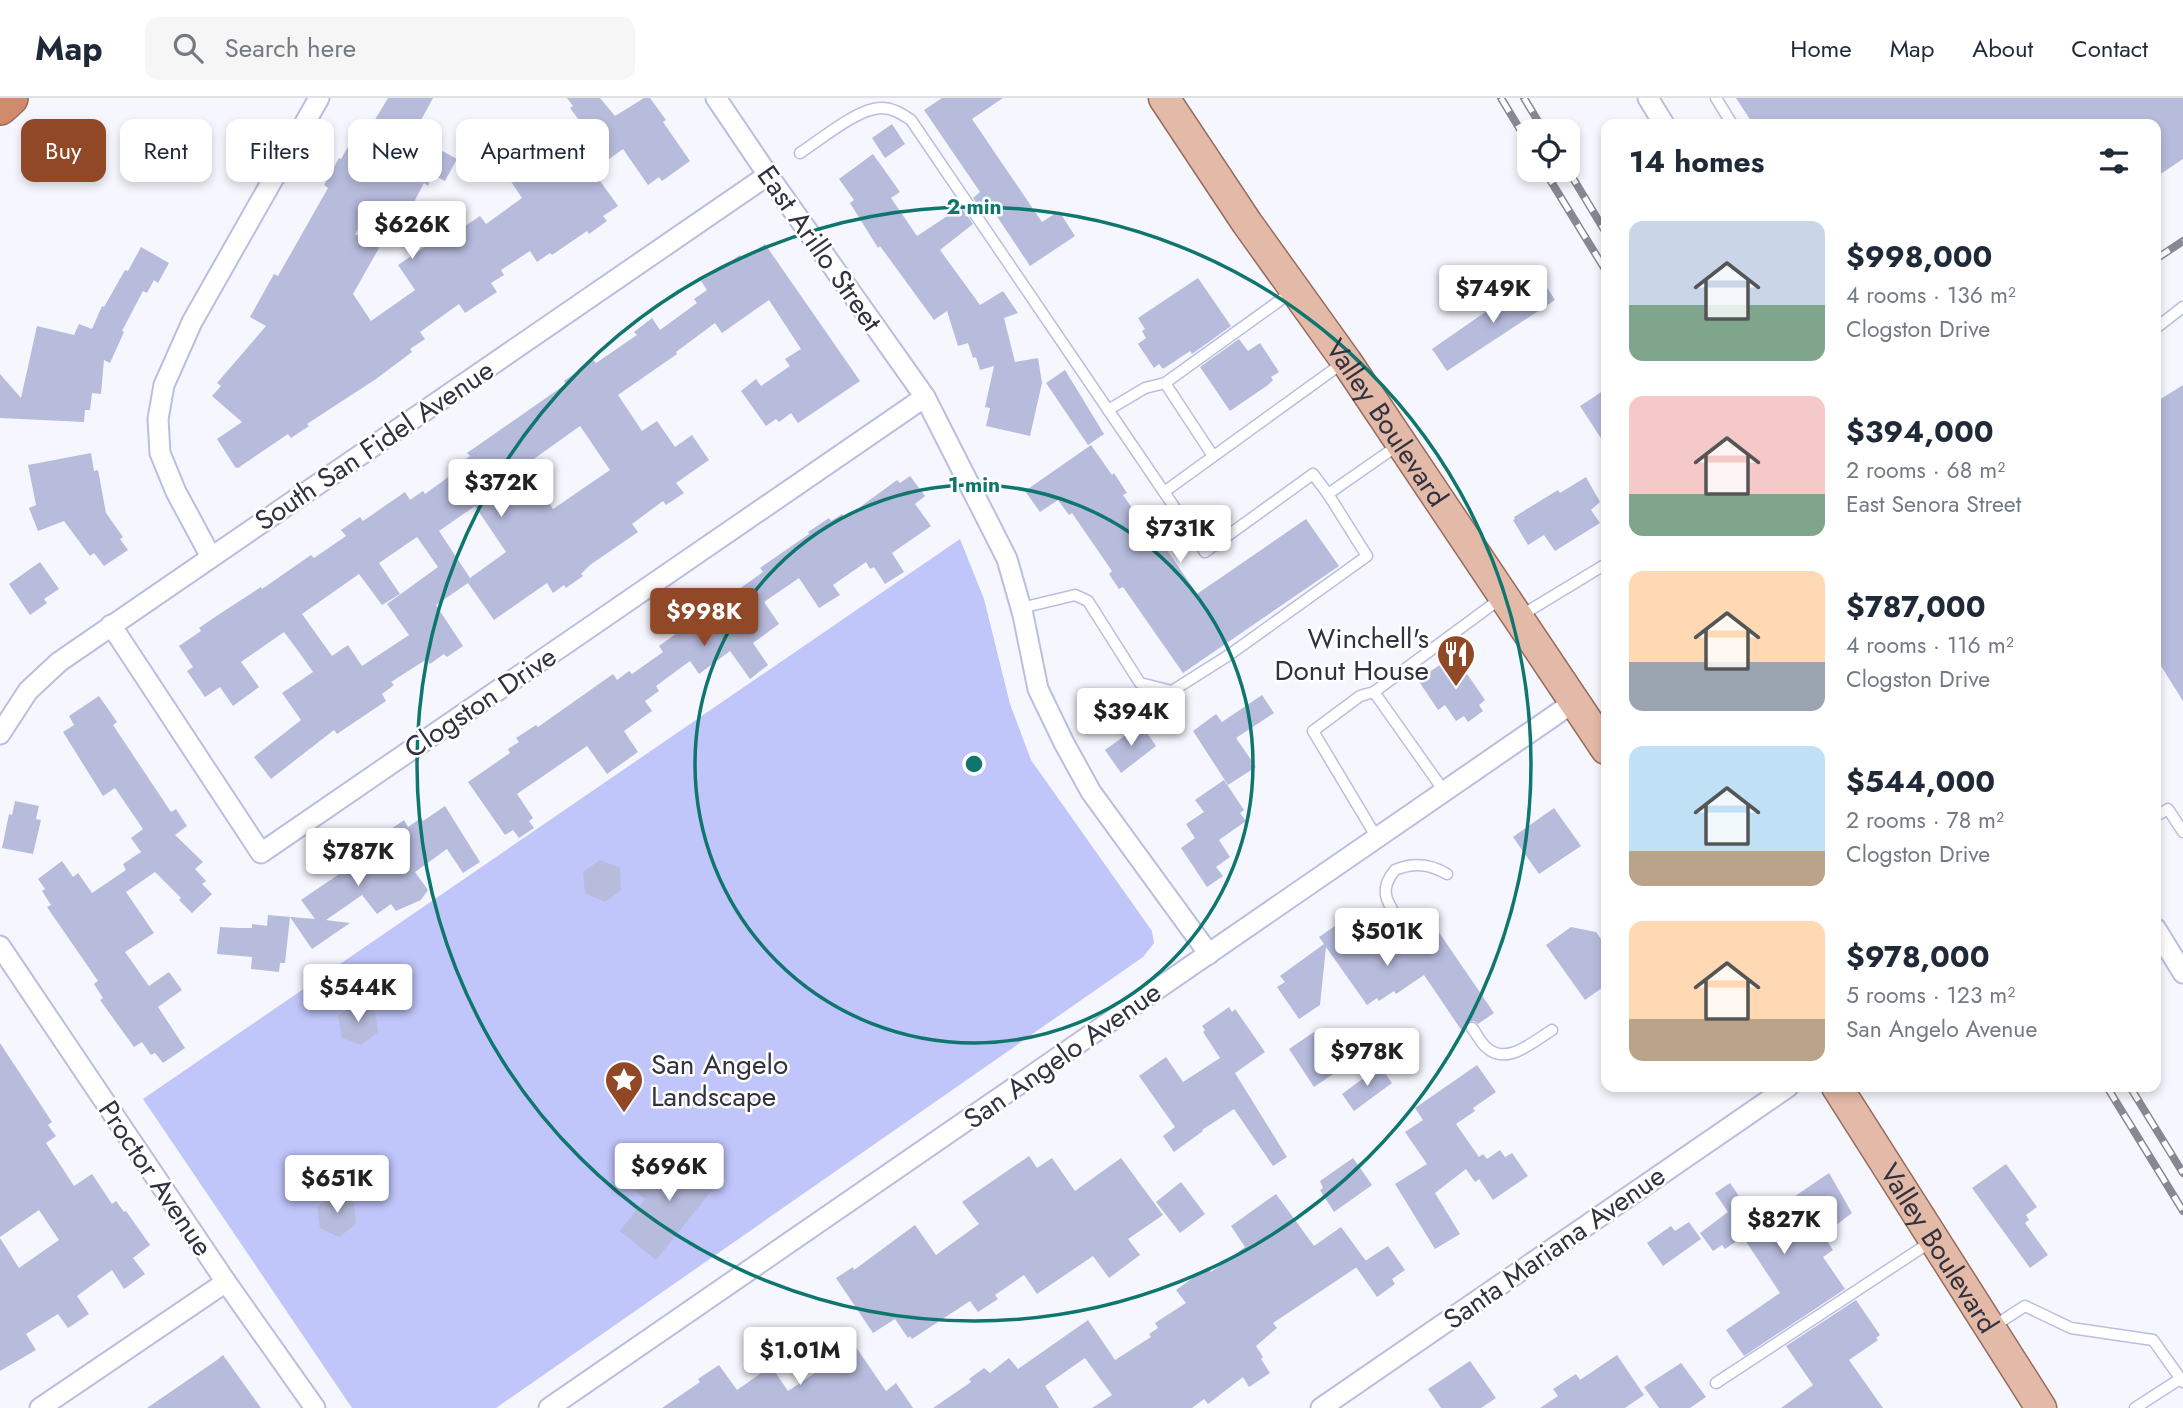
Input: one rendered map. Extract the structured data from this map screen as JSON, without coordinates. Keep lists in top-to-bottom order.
{
  "streets": {
    "main road": ["Valley Boulevard"],
    "street": [
      "East Arillo Street",
      "South San Fidel Avenue",
      "Clogston Drive",
      "San Angelo Avenue",
      "Proctor Avenue",
      "Santa Mariana Avenue"
    ]
  },
  "crossings": [
    ["East Arillo Street", "South San Fidel Avenue"],
    ["East Arillo Street", "Clogston Drive"],
    ["East Arillo Street", "San Angelo Avenue"],
    ["Valley Boulevard", "San Angelo Avenue"],
    ["South San Fidel Avenue", "Clogston Drive"]
  ],
  "places": {
    "restaurant": ["Winchell's Donut House"],
    "place": ["San Angelo Landscape"]
  },
  "page": {
    "header": "Map",
    "search": "Search here",
    "nav": [
      "Home",
      "Map",
      "About",
      "Contact"
    ],
    "chip": [
      "Buy",
      "Rent",
      "Filters",
      "New",
      "Apartment"
    ],
    "heading": "14 homes",
    "price": [
      "$626K",
      "$749K",
      "$372K",
      "$731K",
      "$998K",
      "$394K",
      "$787K",
      "$501K",
      "$544K",
      "$978K",
      "$696K",
      "$651K",
      "$827K",
      "$1.01M"
    ],
    "list": [
      {
        "name": "$998,000",
        "note": "4 rooms · 136 m² · Clogston Drive"
      },
      {
        "name": "$394,000",
        "note": "2 rooms · 68 m² · East Senora Street"
      },
      {
        "name": "$787,000",
        "note": "4 rooms · 116 m² · Clogston Drive"
      },
      {
        "name": "$544,000",
        "note": "2 rooms · 78 m² · Clogston Drive"
      },
      {
        "name": "$978,000",
        "note": "5 rooms · 123 m² · San Angelo Avenue"
      }
    ]
  },
  "rings": ["2 min", "1 min"]
}
